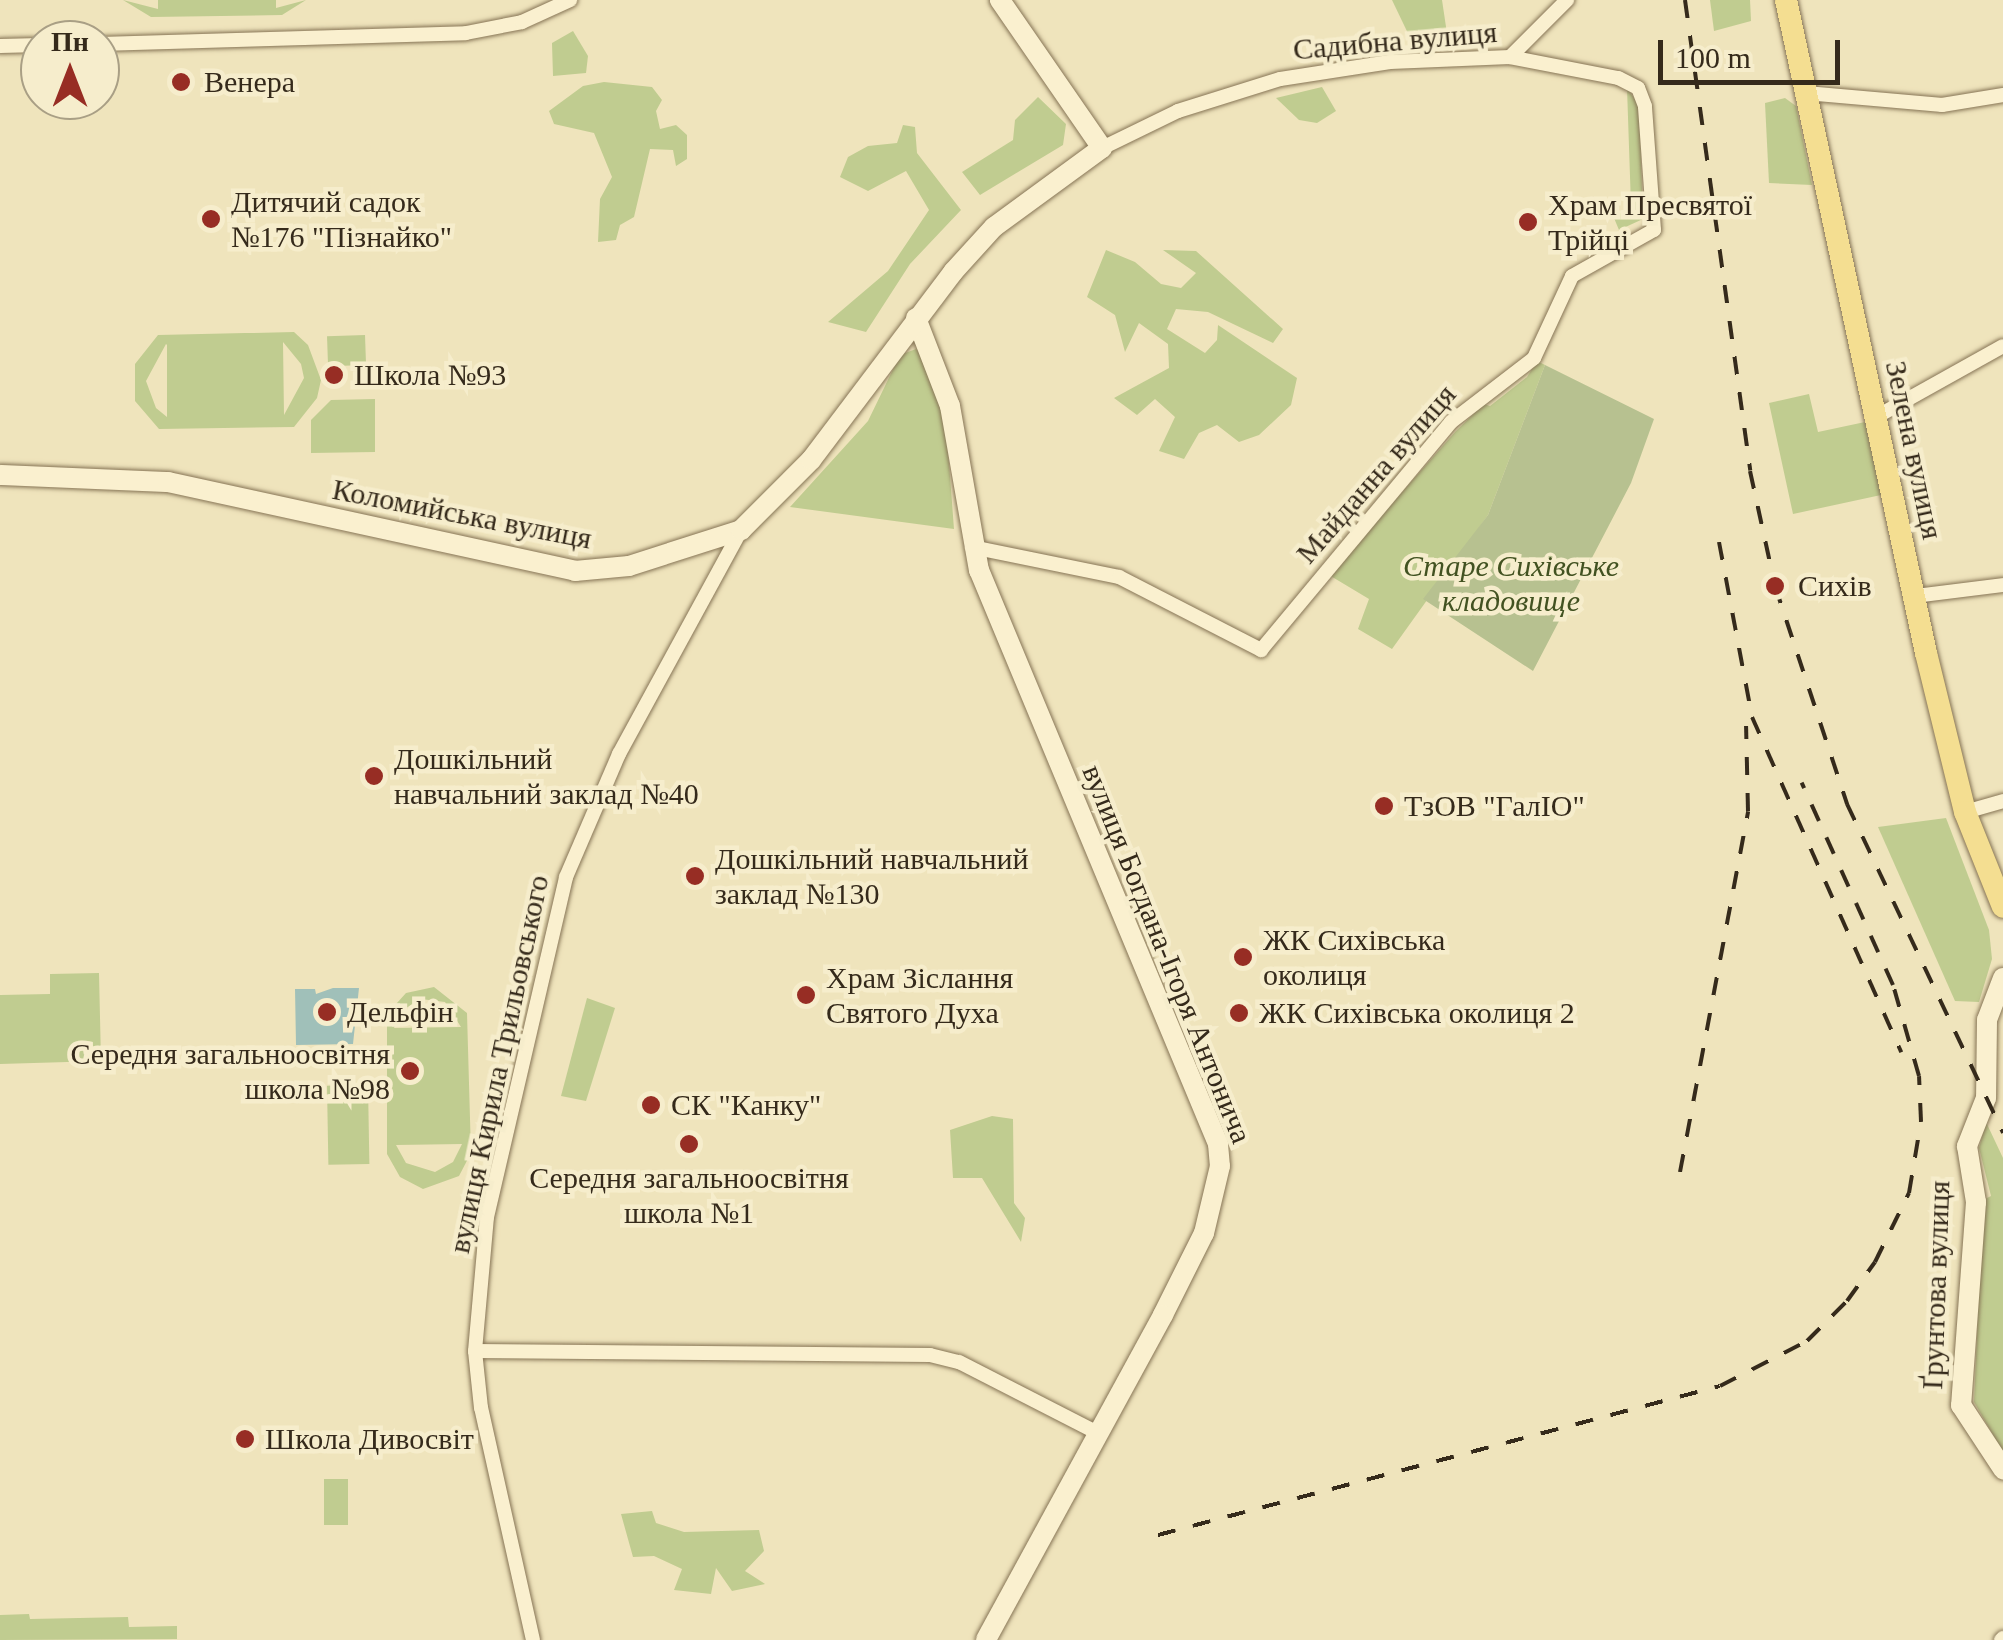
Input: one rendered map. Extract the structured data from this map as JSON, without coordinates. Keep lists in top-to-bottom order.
{
  "streets": {
    "main road": [
      "Зелена вулиця",
      "Коломийська вулиця",
      "вулиця Богдана-Ігоря Антонича",
      "Ґрунтова вулиця"
    ],
    "street": ["Садибна вулиця", "Майданна вулиця", "вулиця Кирила Трильовського"]
  },
  "crossings": [
    ["Садибна вулиця", "Майданна вулиця"],
    ["Садибна вулиця", "Коломийська вулиця"],
    ["Майданна вулиця", "вулиця Богдана-Ігоря Антонича"],
    ["Коломийська вулиця", "вулиця Богдана-Ігоря Антонича"],
    ["Коломийська вулиця", "вулиця Кирила Трильовського"]
  ],
  "parks": ["Старе Сихівське кладовище"],
  "places": [
    "Венера",
    "Дитячий садок №176 \"Пізнайко\"",
    "Храм Пресвятої Трійці",
    "Школа №93",
    "Сихів",
    "Дошкільний навчальний заклад №40",
    "ТзОВ \"ГалІО\"",
    "Дошкільний навчальний заклад №130",
    "ЖК Сихівська околиця",
    "Храм Зіслання Святого Духа",
    "Дельфін",
    "ЖК Сихівська околиця 2",
    "Середня загальноосвітня школа №98",
    "СК \"Канку\"",
    "Середня загальноосвітня школа №1",
    "Школа Дивосвіт"
  ],
  "scale_bar": "100 m",
  "north": "top"
}
